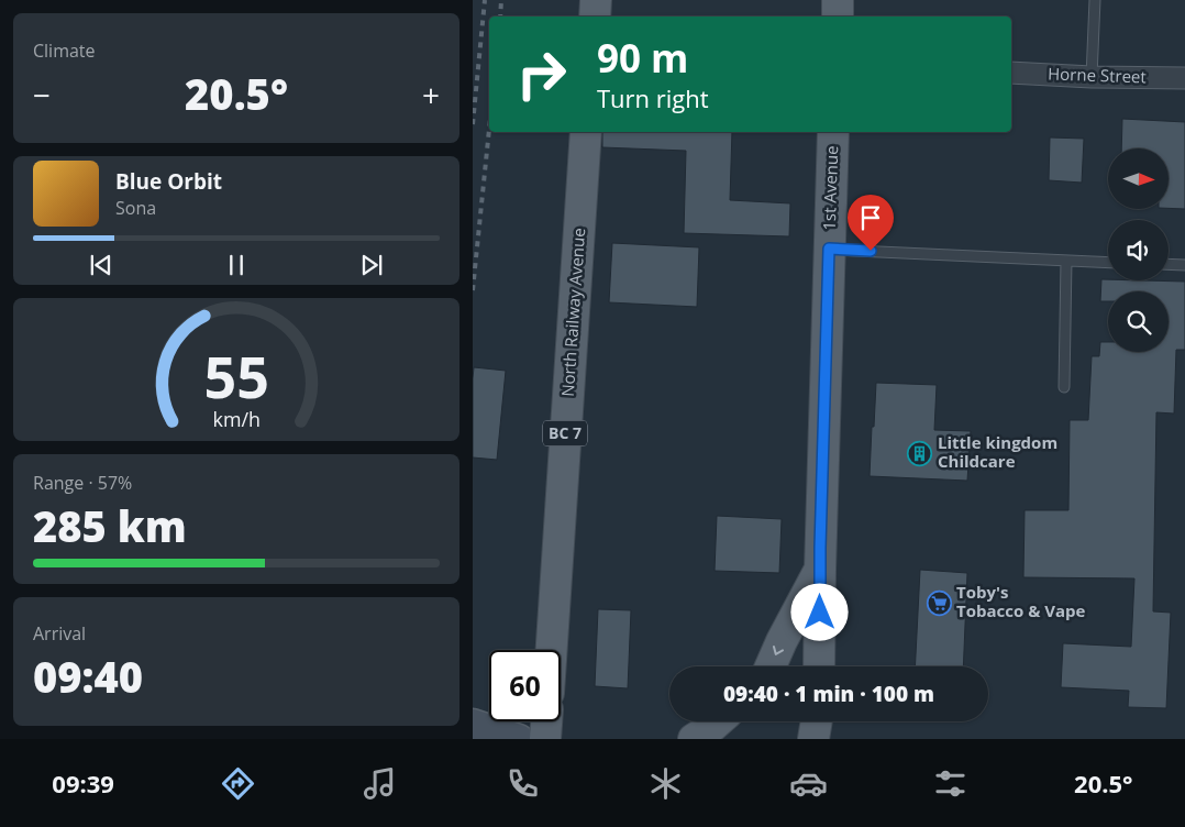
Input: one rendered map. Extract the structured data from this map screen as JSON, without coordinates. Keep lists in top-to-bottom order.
{
  "streets": {
    "main road": ["1st Avenue", "North Railway Avenue", "BC 7"],
    "street": ["Horne Street"]
  },
  "places": {
    "building": ["Little kingdom Childcare"],
    "supermarket": ["Toby's Tobacco & Vape"]
  },
  "north": "right",
  "page": {
    "tile": [
      "Climate",
      ["Range · 57%", "285 km"],
      ["Arrival", "09:40"]
    ],
    "turn": ["90 m", "Turn right"],
    "heat": ["−", "20.5°", "+"],
    "song": ["Blue Orbit", "Sona"],
    "limit": "60",
    "trip": "09:40 · 1 min · 100 m",
    "tabs": ["09:39", "20.5°"],
    "gauge": ["55", "km/h"]
  }
}
